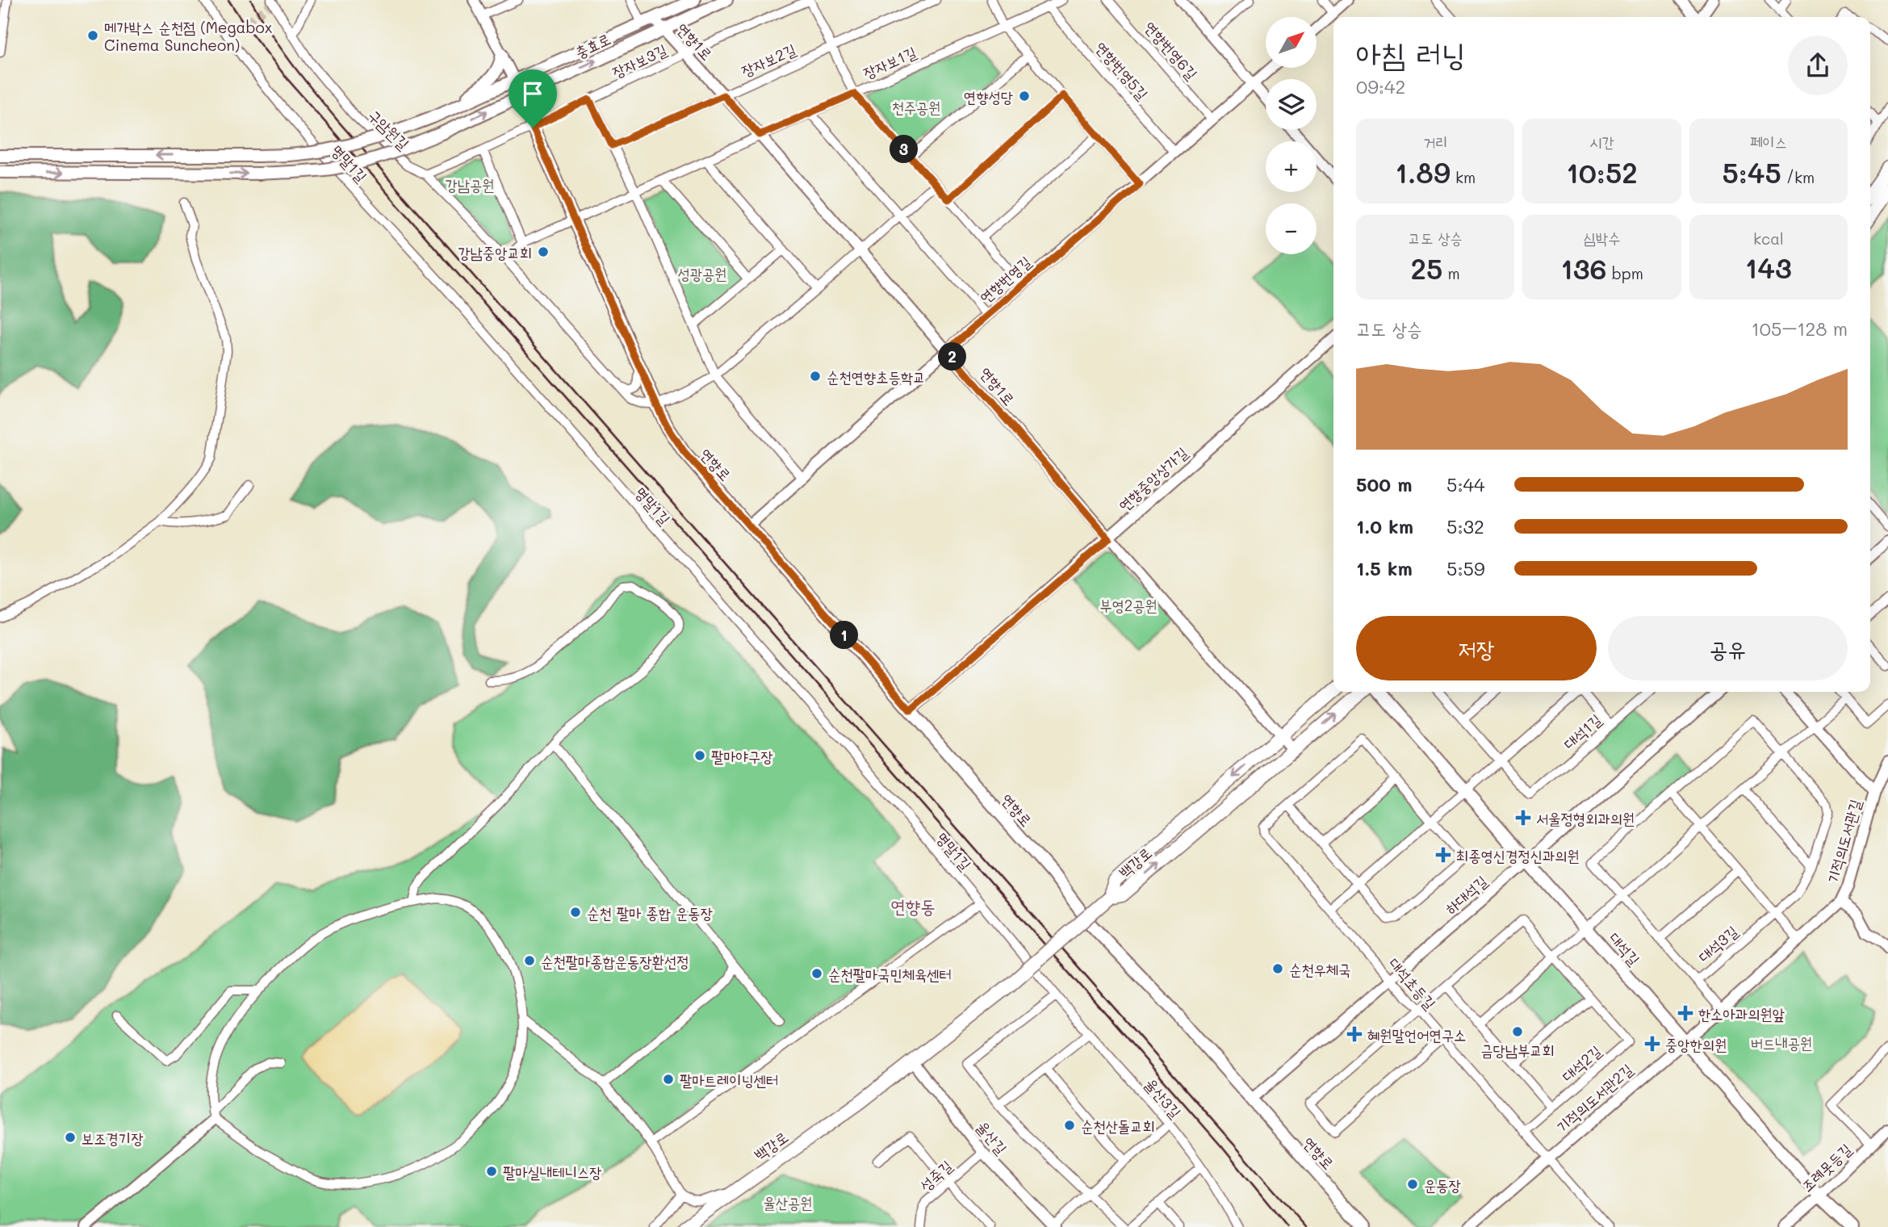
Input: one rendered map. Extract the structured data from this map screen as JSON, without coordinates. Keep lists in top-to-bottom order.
{
  "streets": {
    "main road": [
      "충효로",
      "연향로",
      "백강로",
      "대석길"
    ],
    "street": [
      "연향1로",
      "연향번영6길",
      "장자보2길",
      "장자보3길",
      "장자보1길",
      "연향번영5길",
      "구암원길",
      "명말1길",
      "연향번영길",
      "연향중앙상가길",
      "대석1길",
      "기적의도서관길",
      "하대석길",
      "대석3길",
      "대석초등길",
      "대석2길",
      "율산3길",
      "기적의도서관2길",
      "율산길",
      "조례못등길",
      "성죽길"
    ]
  },
  "crossings": [
    ["연향1로", "충효로"],
    ["연향1로", "장자보2길"],
    ["연향1로", "장자보3길"],
    ["연향1로", "장자보1길"],
    ["연향1로", "연향번영길"],
    ["연향1로", "연향중앙상가길"],
    ["연향1로", "백강로"],
    ["충효로", "연향로"],
    ["연향번영6길", "연향번영길"],
    ["장자보3길", "구암원길"],
    ["장자보3길", "연향로"],
    ["장자보1길", "연향번영5길"],
    ["장자보1길", "연향로"],
    ["연향번영5길", "연향번영길"],
    ["명말1길", "율산3길"],
    ["연향번영길", "연향로"],
    ["연향로", "연향중앙상가길"],
    ["연향로", "하대석길"],
    ["대석1길", "대석길"],
    ["기적의도서관길", "기적의도서관2길"],
    ["백강로", "율산길"],
    ["하대석길", "대석길"],
    ["하대석길", "대석초등길"],
    ["대석길", "기적의도서관2길"],
    ["대석길", "조례못등길"],
    ["대석초등길", "대석2길"],
    ["대석초등길", "기적의도서관2길"],
    ["율산길", "성죽길"]
  ],
  "districts": ["연향동"],
  "parks": [
    "천주공원",
    "강남공원",
    "성광공원",
    "부영2공원",
    "버드내공원",
    "율산공원"
  ],
  "places": {
    "other": [
      "메가박스 순천점 (Megabox Cinema Suncheon)",
      "연향성당",
      "강남중앙교회",
      "순천연향초등학교",
      "팔마야구장",
      "순천 팔마 종합 운동장",
      "순천팔마종합운동장환선정",
      "순천우체국",
      "순천팔마국민체육센터",
      "금당남부교회",
      "팔마트레이닝센터",
      "순천산돌교회",
      "보조경기장",
      "팔마실내테니스장",
      "운동장"
    ],
    "health": [
      "서울정형외과의원",
      "최종영신경정신과의원",
      "한소아과의원앞",
      "혜원말언어연구소",
      "중앙한의원"
    ]
  },
  "north": "top right",
  "page": {
    "map_buttons": ["+", "−"],
    "heading": ["아침 러닝", "09:42"],
    "stats": [
      ["거리", "1.89 km"],
      ["시간", "10:52"],
      ["페이스", "5:45 /km"],
      ["고도 상승", "25 m"],
      ["심박수", "136 bpm"],
      ["kcal", "143"]
    ],
    "pins": ["3", "2", "1"],
    "chart": ["고도 상승", "105–128 m"],
    "list": [
      {
        "name": "500 m",
        "note": "5:44"
      },
      {
        "name": "1.0 km",
        "note": "5:32"
      },
      {
        "name": "1.5 km",
        "note": "5:59"
      }
    ],
    "buttons": ["저장", "공유"]
  }
}
